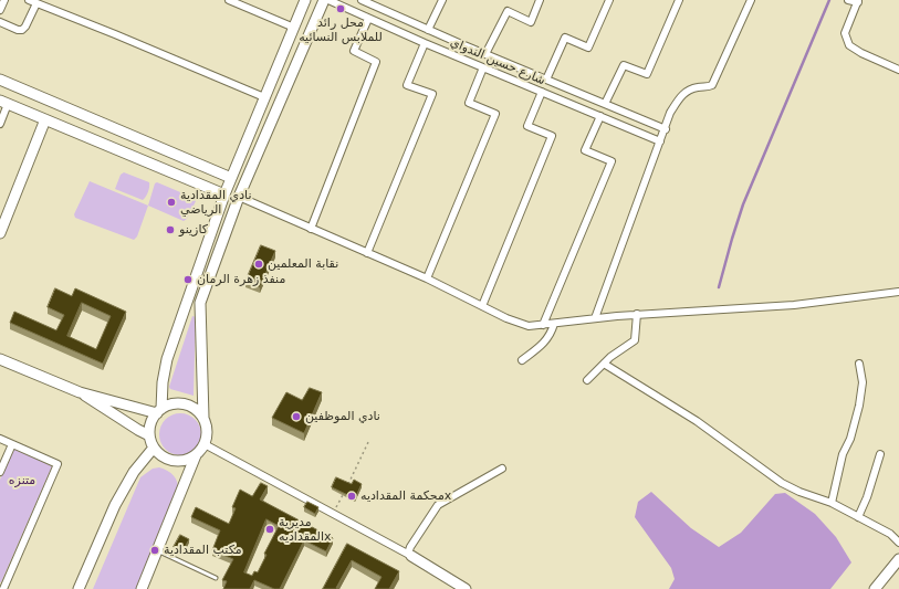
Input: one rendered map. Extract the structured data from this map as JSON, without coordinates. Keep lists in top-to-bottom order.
{
  "streets": {
    "street": ["شارع حسين الندواي"]
  },
  "parks": ["متنزه"],
  "places": [
    "محل رائد للملابس النسائيه",
    "نادي المقدادية الرياضي",
    "كازينو",
    "نقابة المعلمين",
    "منفذ زهرة الرمان",
    "نادي الموظفين",
    "محكمة المقداديهx",
    "مديرية المقداديهx",
    "مكتب المقدادية"
  ]
}
